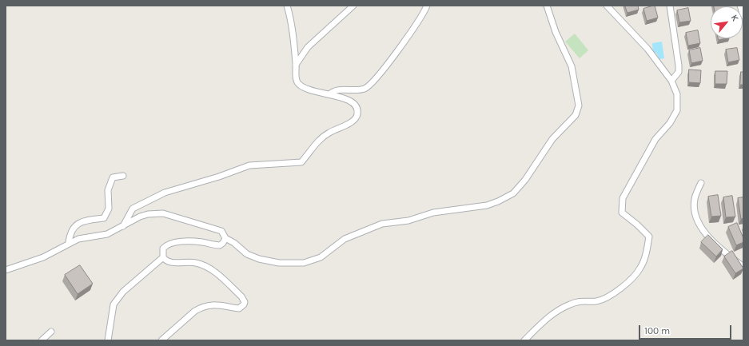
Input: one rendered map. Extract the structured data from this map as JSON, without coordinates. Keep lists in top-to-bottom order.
{
  "scale_bar": "100 m",
  "north": "top right"
}
